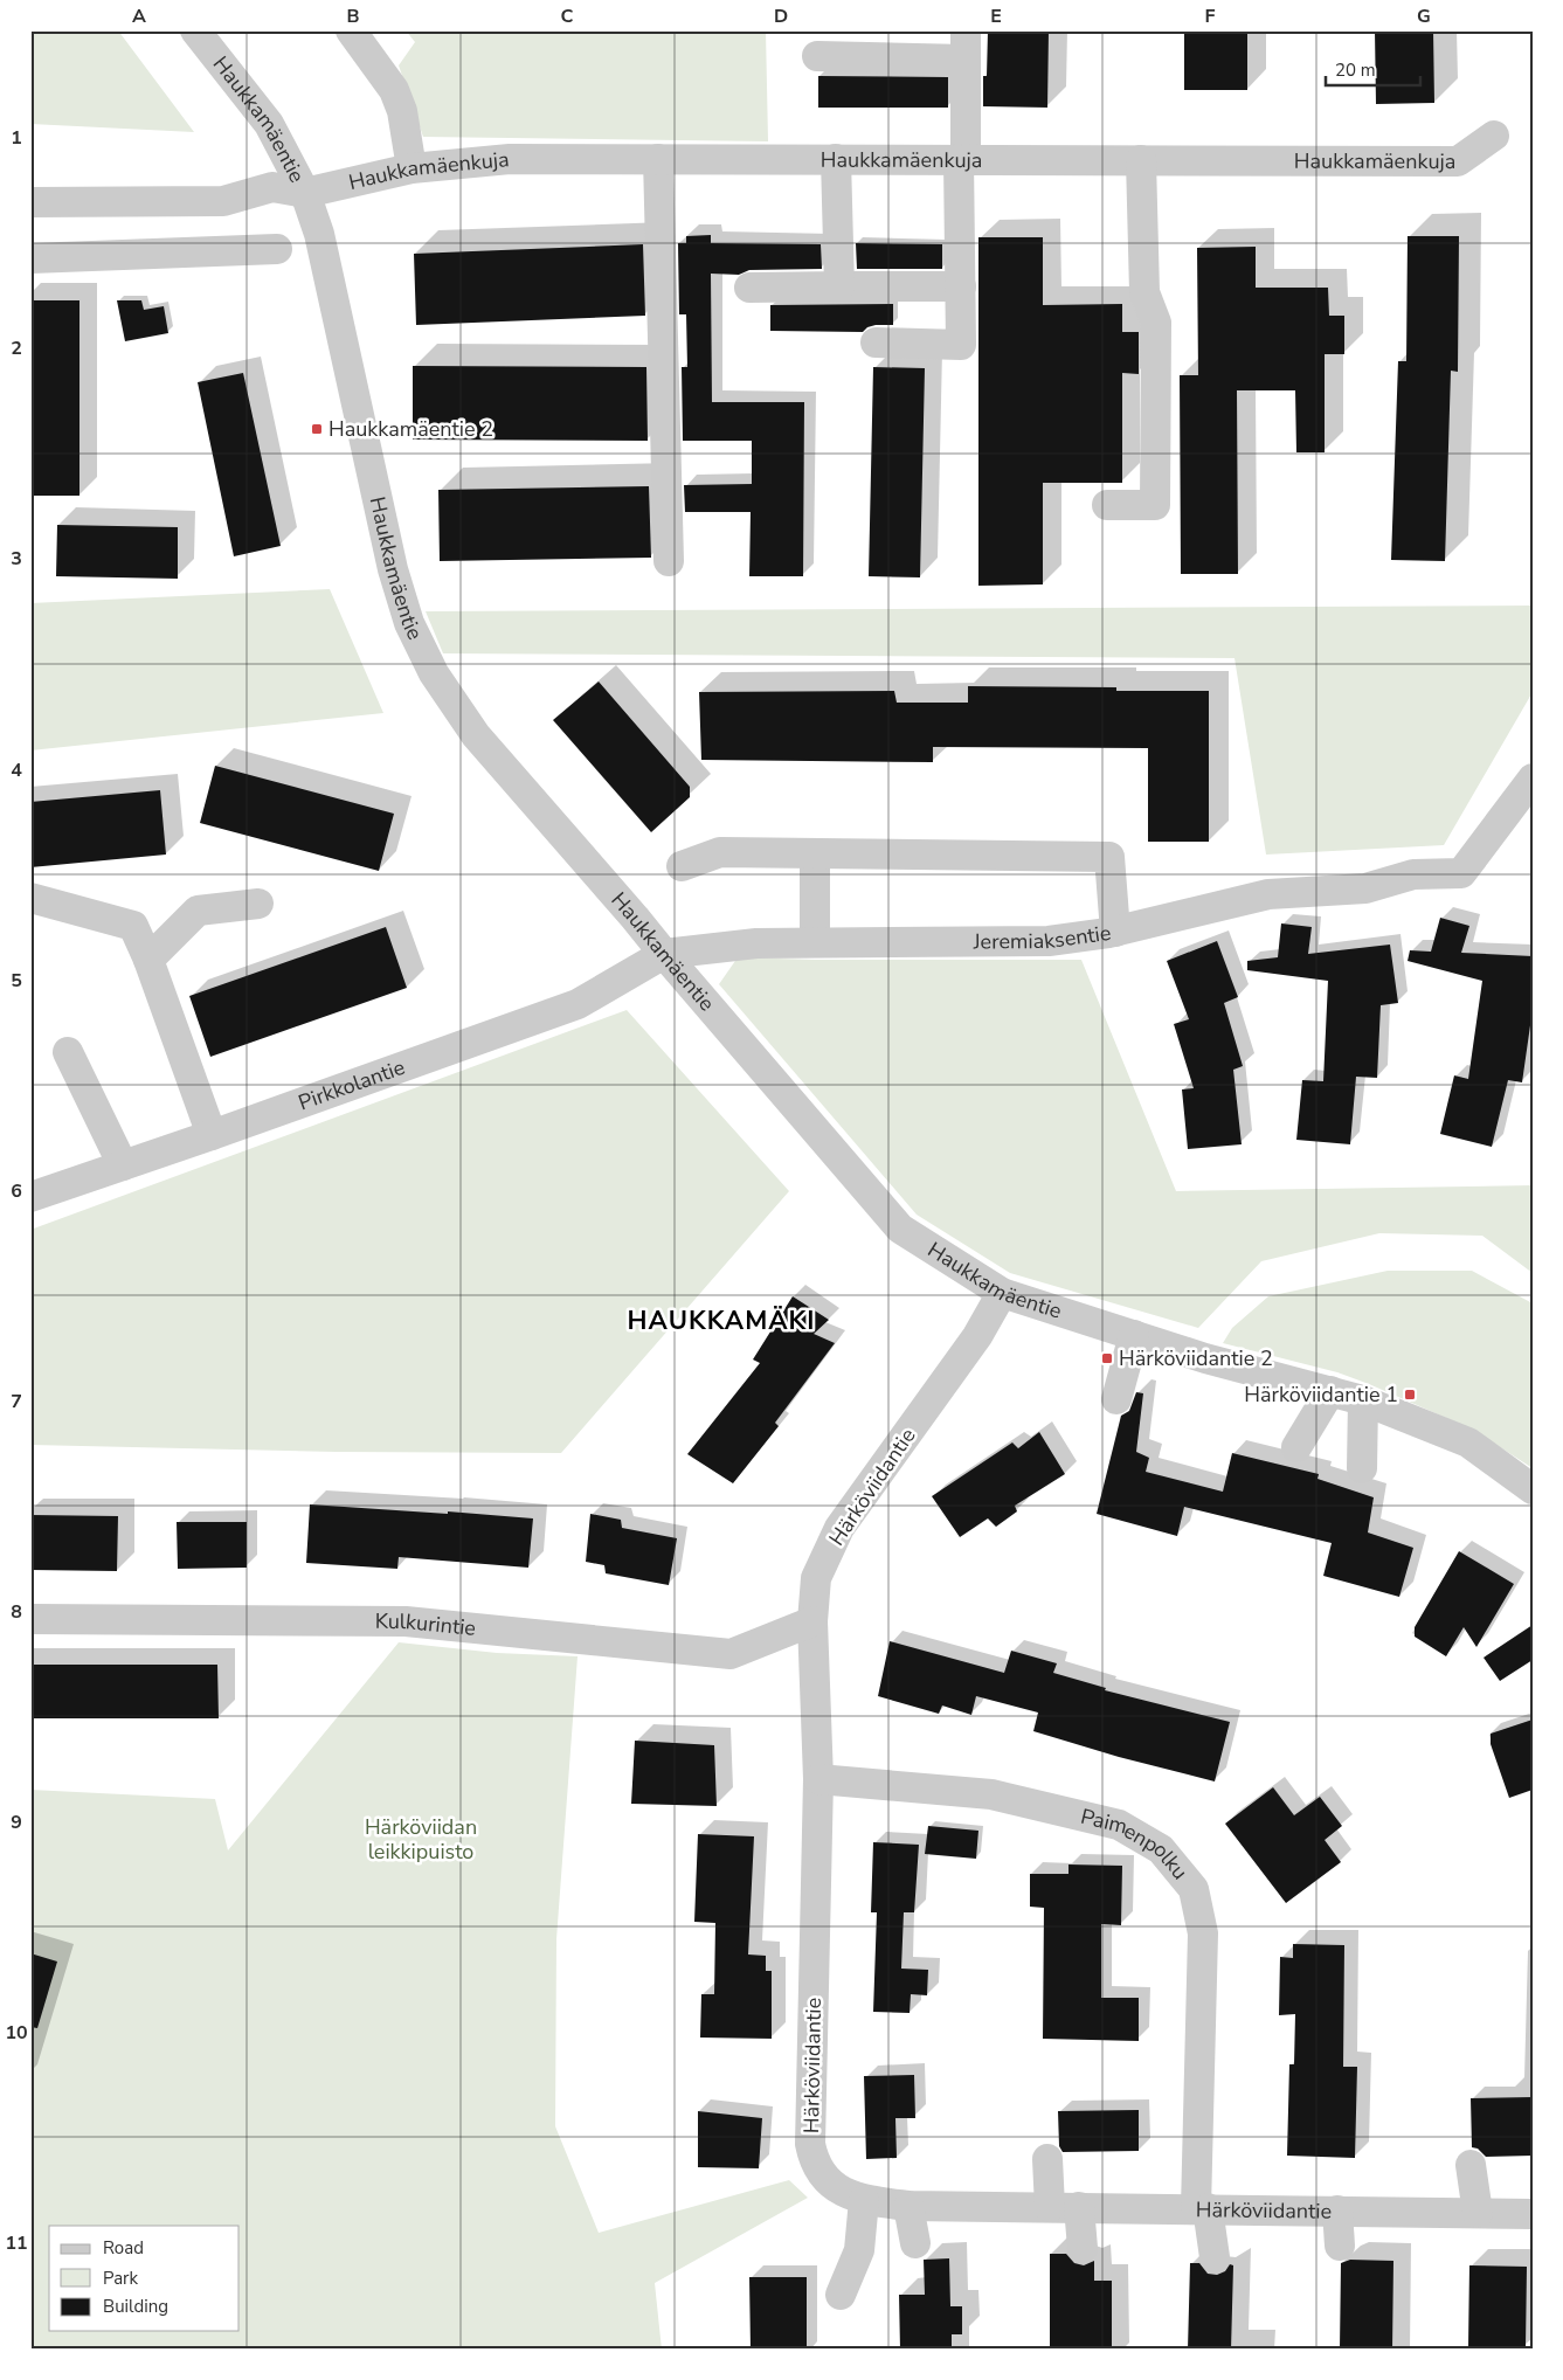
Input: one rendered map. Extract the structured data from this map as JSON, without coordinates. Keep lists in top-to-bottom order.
{
  "streets": {
    "street": [
      "Haukkamäentie",
      "Haukkamäenkuja",
      "Jeremiaksentie",
      "Pirkkolantie",
      "Härköviidantie",
      "Kulkurintie",
      "Paimenpolku"
    ]
  },
  "crossings": [
    ["Haukkamäentie", "Haukkamäenkuja"],
    ["Haukkamäentie", "Jeremiaksentie"],
    ["Haukkamäentie", "Pirkkolantie"],
    ["Haukkamäentie", "Härköviidantie"],
    ["Jeremiaksentie", "Pirkkolantie"],
    ["Härköviidantie", "Kulkurintie"],
    ["Härköviidantie", "Paimenpolku"]
  ],
  "districts": ["HAUKKAMÄKI"],
  "parks": ["Härköviidan leikkipuisto"],
  "places": {
    "transit": ["Haukkamäentie 2", "Härköviidantie 2", "Härköviidantie 1"]
  },
  "legend": ["Road", "Park", "Building"],
  "scale_bar": "20 m",
  "grid": {
    "columns": [
      "A",
      "B",
      "C",
      "D",
      "E",
      "F",
      "G"
    ],
    "rows": [
      "1",
      "2",
      "3",
      "4",
      "5",
      "6",
      "7",
      "8",
      "9",
      "10",
      "11"
    ]
  }
}
